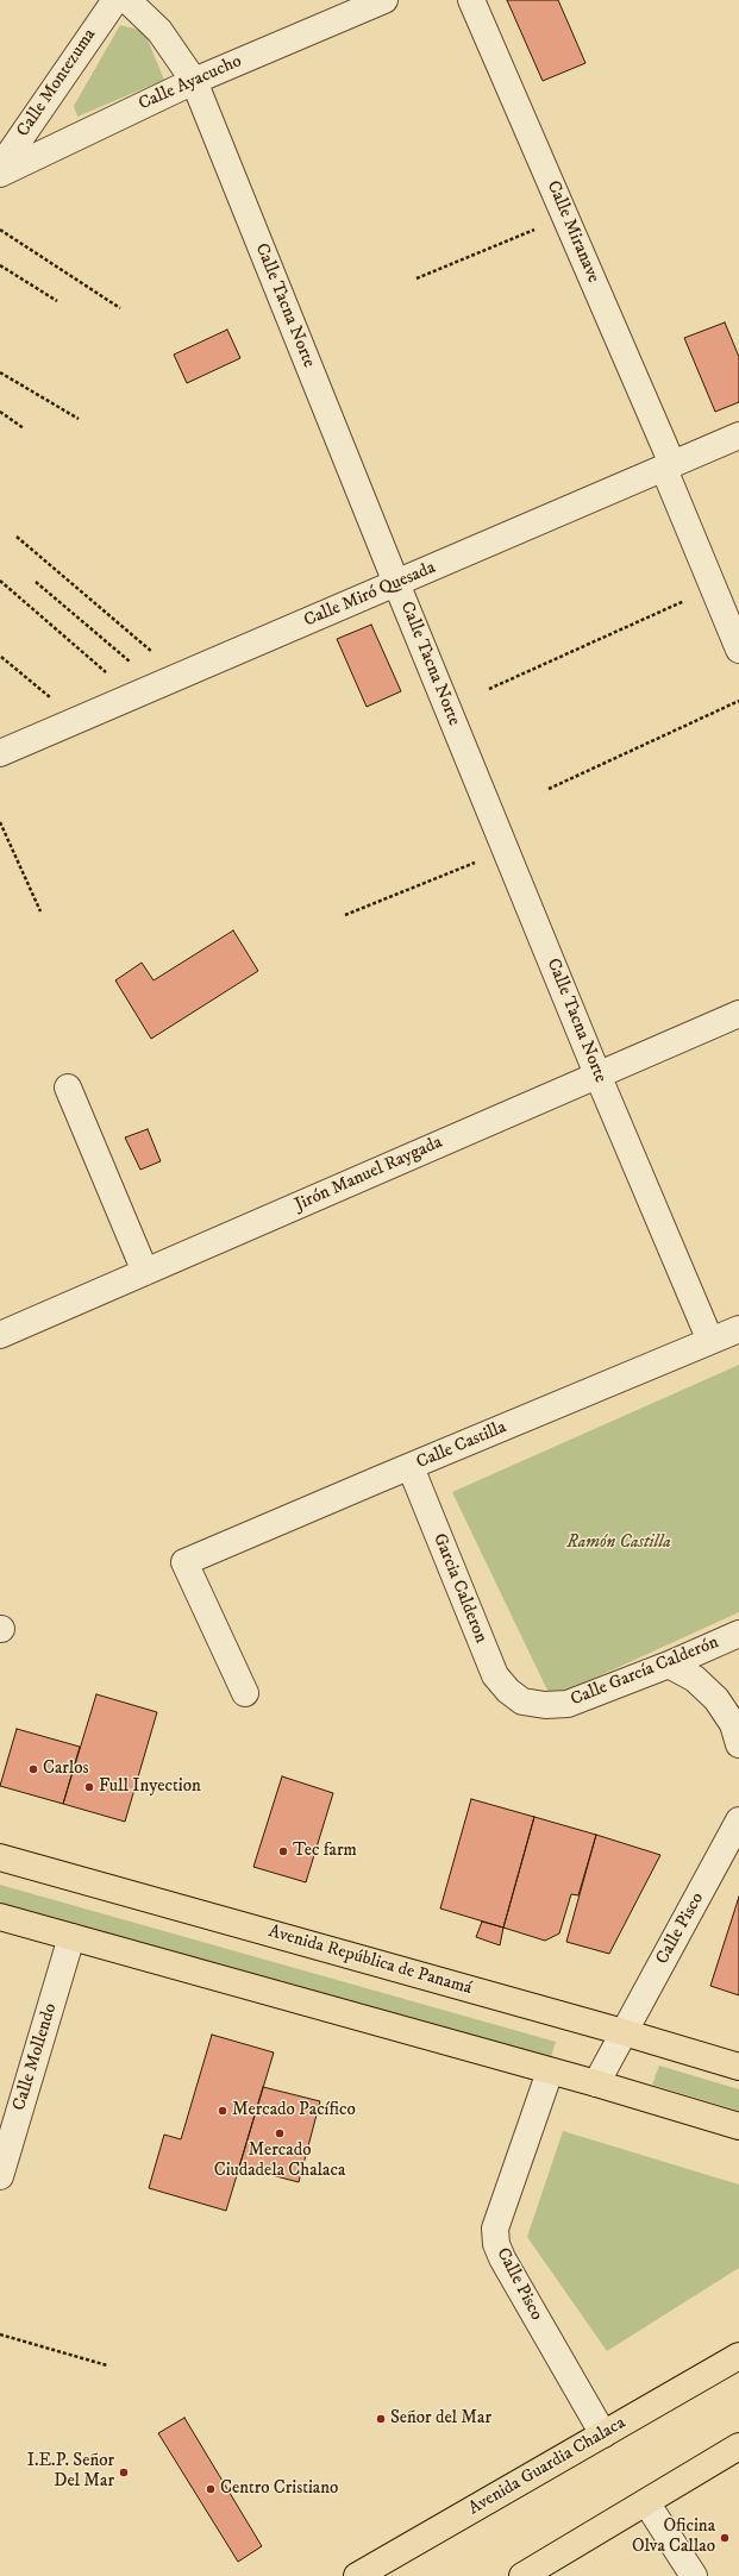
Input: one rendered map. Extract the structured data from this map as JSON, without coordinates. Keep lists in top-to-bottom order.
{
  "streets": {
    "main road": ["Avenida República de Panamá", "Avenida Guardia Chalaca"],
    "street": [
      "Calle Montezuma",
      "Calle Ayacucho",
      "Calle Miranave",
      "Calle Tacna Norte",
      "Calle Miró Quesada",
      "Jirón Manuel Raygada",
      "Calle Castilla",
      "Garcia Calderon",
      "Calle García Calderón",
      "Calle Pisco",
      "Calle Mollendo"
    ]
  },
  "crossings": [
    ["Calle Ayacucho", "Calle Tacna Norte"],
    ["Calle Miranave", "Calle Miró Quesada"],
    ["Calle Tacna Norte", "Calle Miró Quesada"],
    ["Calle Tacna Norte", "Jirón Manuel Raygada"],
    ["Calle Tacna Norte", "Calle Castilla"],
    ["Calle Castilla", "Garcia Calderon"],
    ["Garcia Calderon", "Calle García Calderón"],
    ["Calle Pisco", "Avenida República de Panamá"],
    ["Calle Pisco", "Avenida Guardia Chalaca"]
  ],
  "parks": ["Ramón Castilla"],
  "places": [
    "Carlos",
    "Full Inyection",
    "Tec farm",
    "Mercado Pacífico",
    "Mercado Ciudadela Chalaca",
    "Señor del Mar",
    "I.E.P. Señor Del Mar",
    "Centro Cristiano",
    "Oficina Olva Callao"
  ]
}
